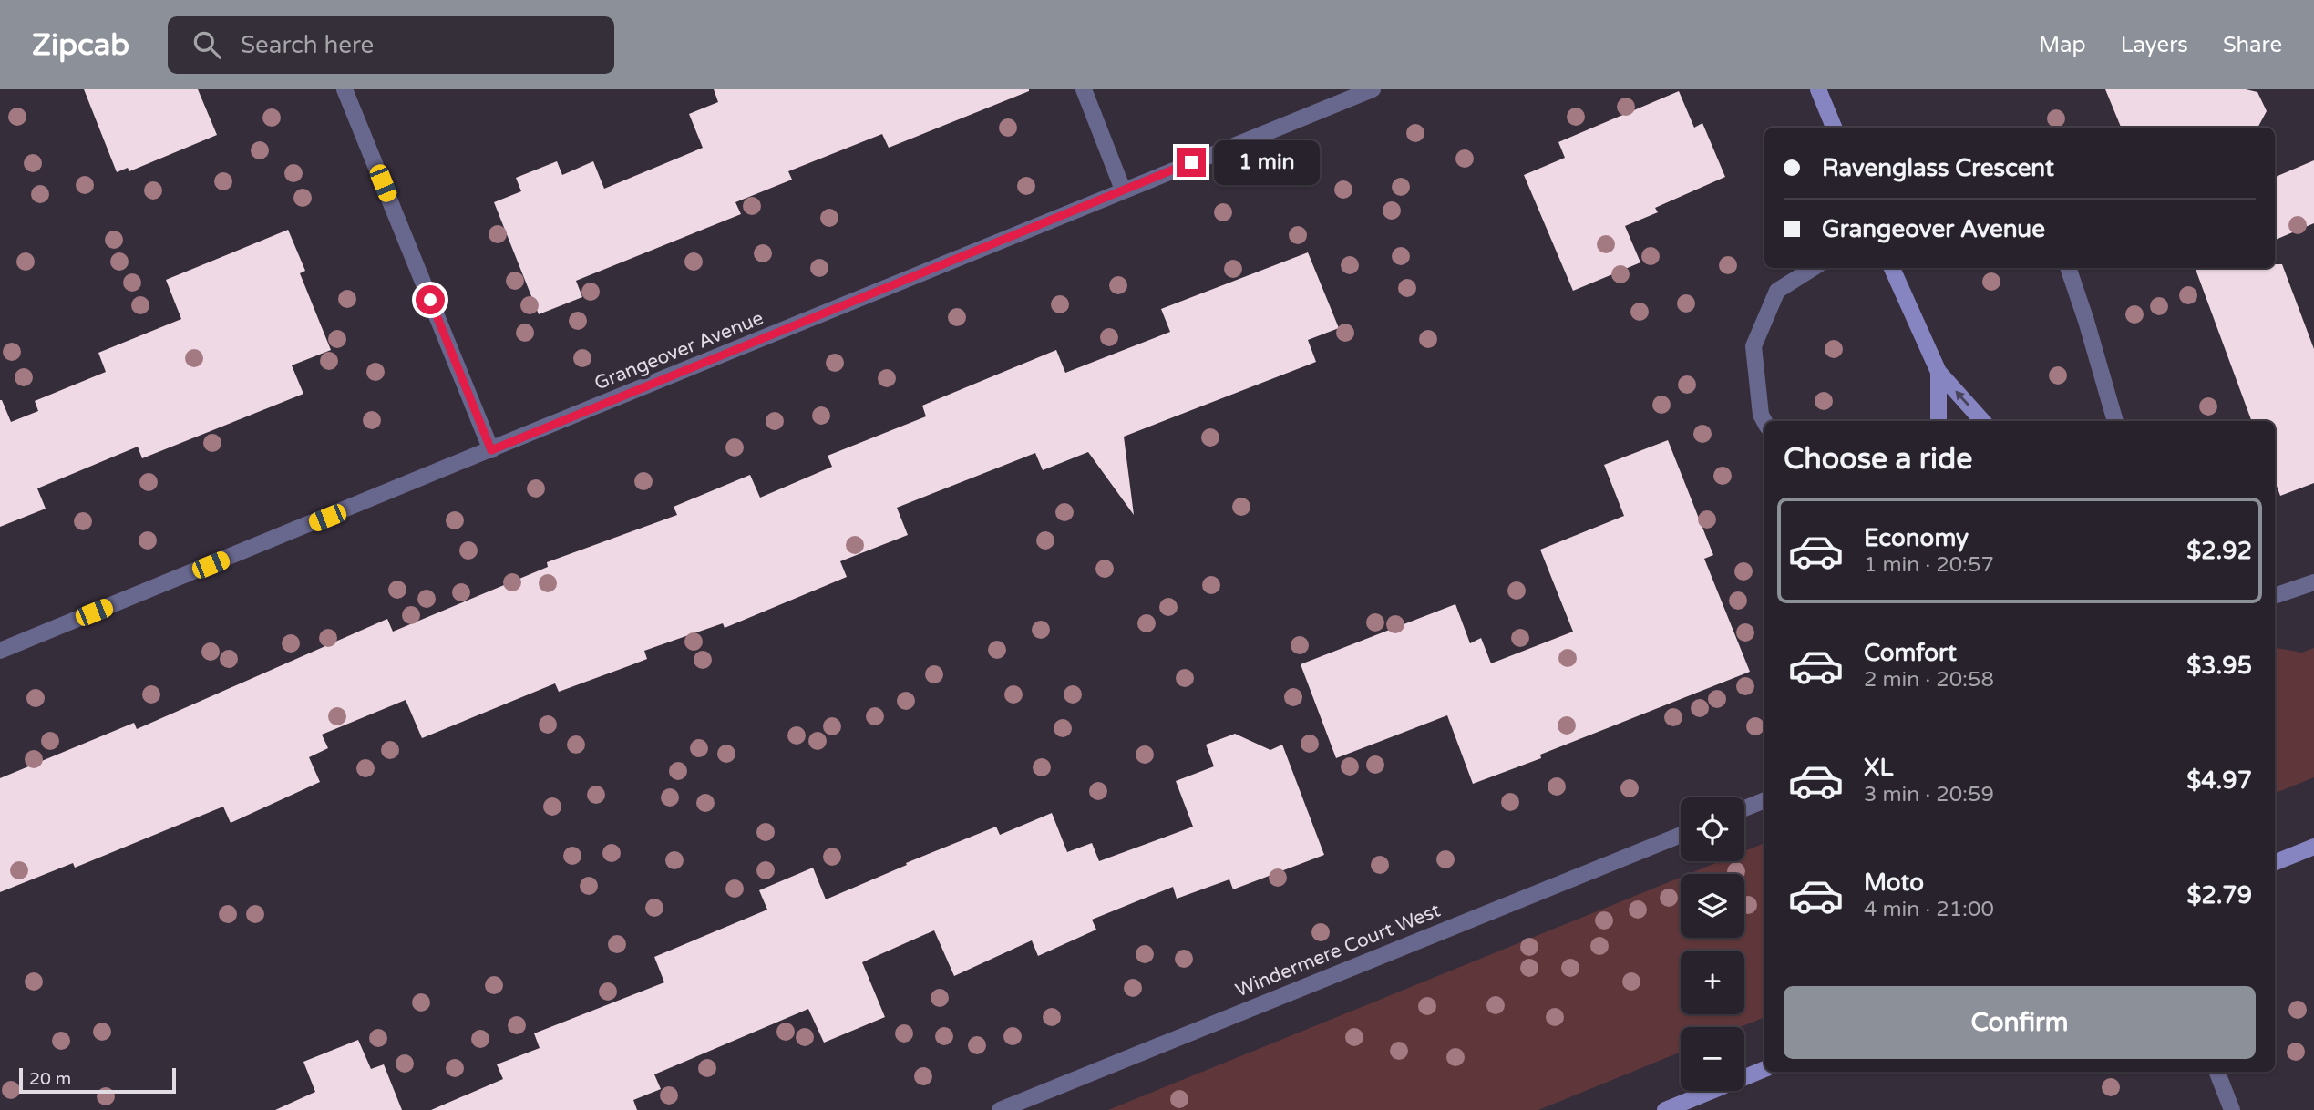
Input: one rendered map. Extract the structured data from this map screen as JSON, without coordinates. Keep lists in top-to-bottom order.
{
  "streets": {
    "street": ["Grangeover Avenue", "Windermere Court West"]
  },
  "scale_bar": "20 m",
  "page": {
    "header": "Zipcab",
    "search": "Search here",
    "nav": ["Map", "Layers", "Share"],
    "banner": ["Ravenglass Crescent", "Grangeover Avenue"],
    "bubble": "1 min",
    "heading": "Choose a ride",
    "list": [
      {
        "name": "Economy",
        "note": "1 min · 20:57",
        "value": "$2.92"
      },
      {
        "name": "Comfort",
        "note": "2 min · 20:58",
        "value": "$3.95"
      },
      {
        "name": "XL",
        "note": "3 min · 20:59",
        "value": "$4.97"
      },
      {
        "name": "Moto",
        "note": "4 min · 21:00",
        "value": "$2.79"
      }
    ],
    "map_buttons": ["+", "−"],
    "buttons": "Confirm",
    "scale": "20 m"
  }
}
